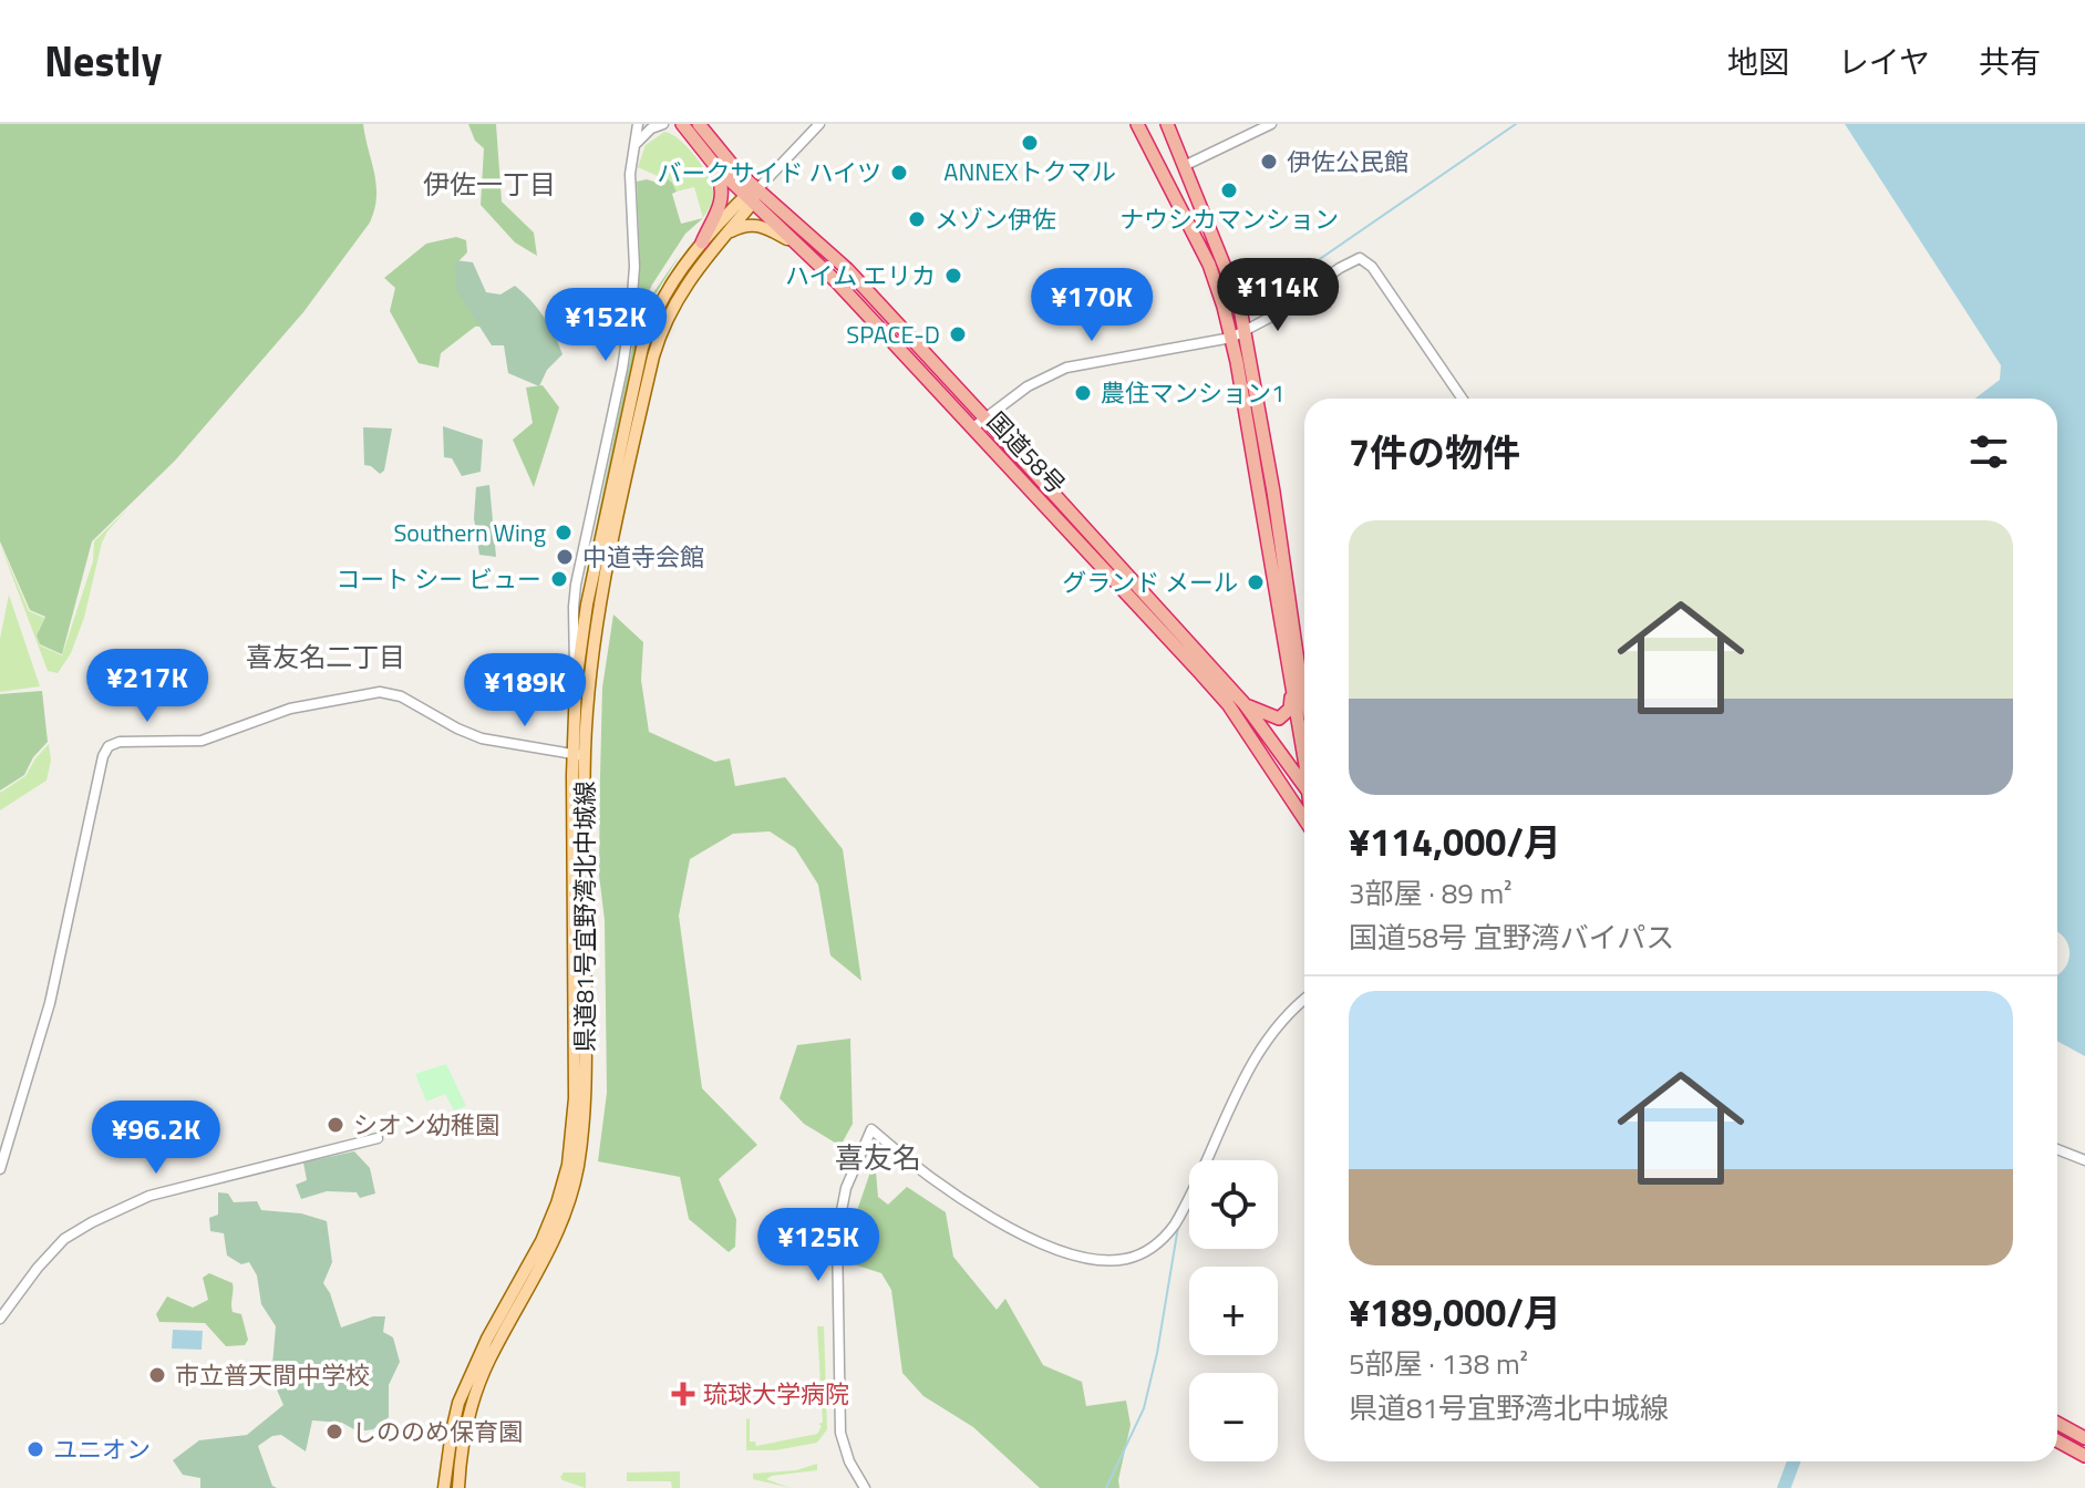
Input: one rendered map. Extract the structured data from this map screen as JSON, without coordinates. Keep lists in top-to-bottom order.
{
  "streets": {
    "highway": ["国道58号"],
    "main road": ["県道81号宜野湾北中城線"]
  },
  "crossings": [
    ["国道58号", "県道81号宜野湾北中城線"]
  ],
  "districts": ["伊佐一丁目", "喜友名二丁目", "喜友名"],
  "places": {
    "other": [
      "ANNEXトクマル",
      "伊佐公民館",
      "バークサイド ハイツ",
      "ナウシカマンション",
      "メゾン伊佐",
      "ハイム エリカ",
      "SPACE-D",
      "農住マンション1",
      "Southern Wing",
      "中道寺会館",
      "コート シー ビュー",
      "グランド メール",
      "シオン幼稚園",
      "市立普天間中学校",
      "しののめ保育園",
      "ユニオン"
    ],
    "health": ["琉球大学病院"]
  },
  "page": {
    "header": "Nestly",
    "nav": ["地図", "レイヤ", "共有"],
    "price": [
      "¥114K",
      "¥170K",
      "¥152K",
      "¥217K",
      "¥189K",
      "¥96.2K",
      "¥125K"
    ],
    "heading": "7件の物件",
    "list": [
      {
        "name": "¥114,000/月",
        "note": "3部屋 · 89 m² · 国道58号 宜野湾バイパス"
      },
      {
        "name": "¥189,000/月",
        "note": "5部屋 · 138 m² · 県道81号宜野湾北中城線"
      }
    ],
    "map_buttons": ["+", "−"]
  }
}
